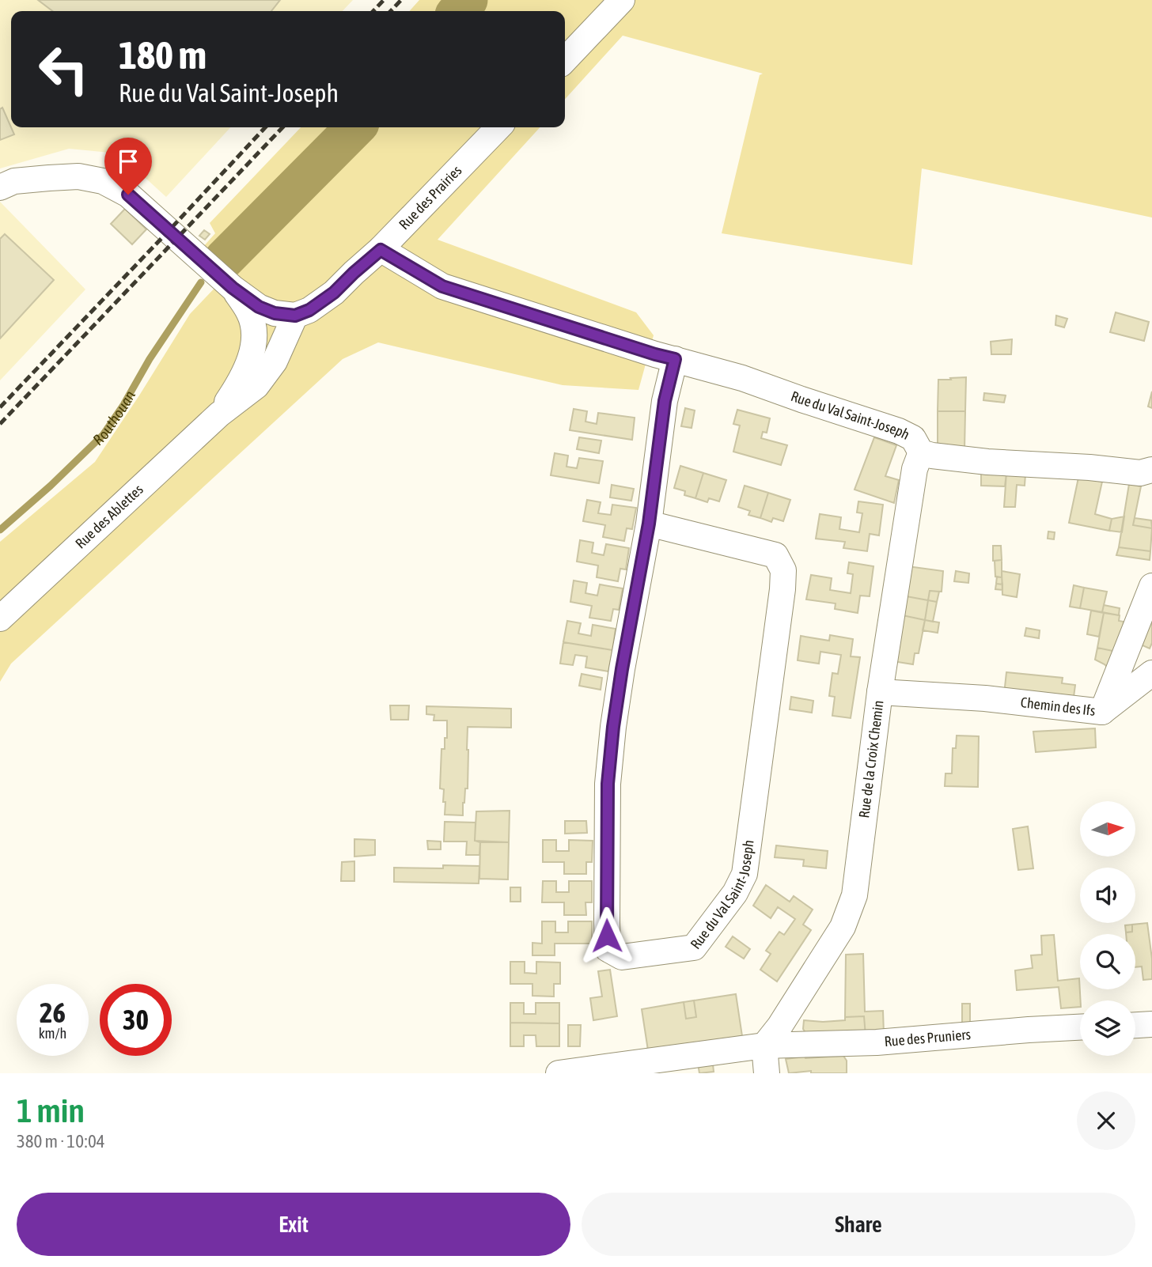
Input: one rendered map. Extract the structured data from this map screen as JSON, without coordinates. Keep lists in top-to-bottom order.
{
  "streets": {
    "street": [
      "Rue des Prairies",
      "Rue du Val Saint-Joseph",
      "Rue des Ablettes",
      "Chemin des Ifs",
      "Rue de la Croix Chemin",
      "Rue des Pruniers"
    ]
  },
  "crossings": [
    ["Rue des Prairies", "Rue du Val Saint-Joseph"],
    ["Rue des Prairies", "Rue des Ablettes"],
    ["Rue du Val Saint-Joseph", "Rue de la Croix Chemin"],
    ["Chemin des Ifs", "Rue de la Croix Chemin"],
    ["Rue de la Croix Chemin", "Rue des Pruniers"]
  ],
  "water": ["Routhouan"],
  "north": "right",
  "page": {
    "turn": ["180 m", "Rue du Val Saint-Joseph"],
    "speed": "26 km/h",
    "limit": "30",
    "heading": ["1 min", "380 m · 10:04"],
    "buttons": ["Exit", "Share"]
  }
}
